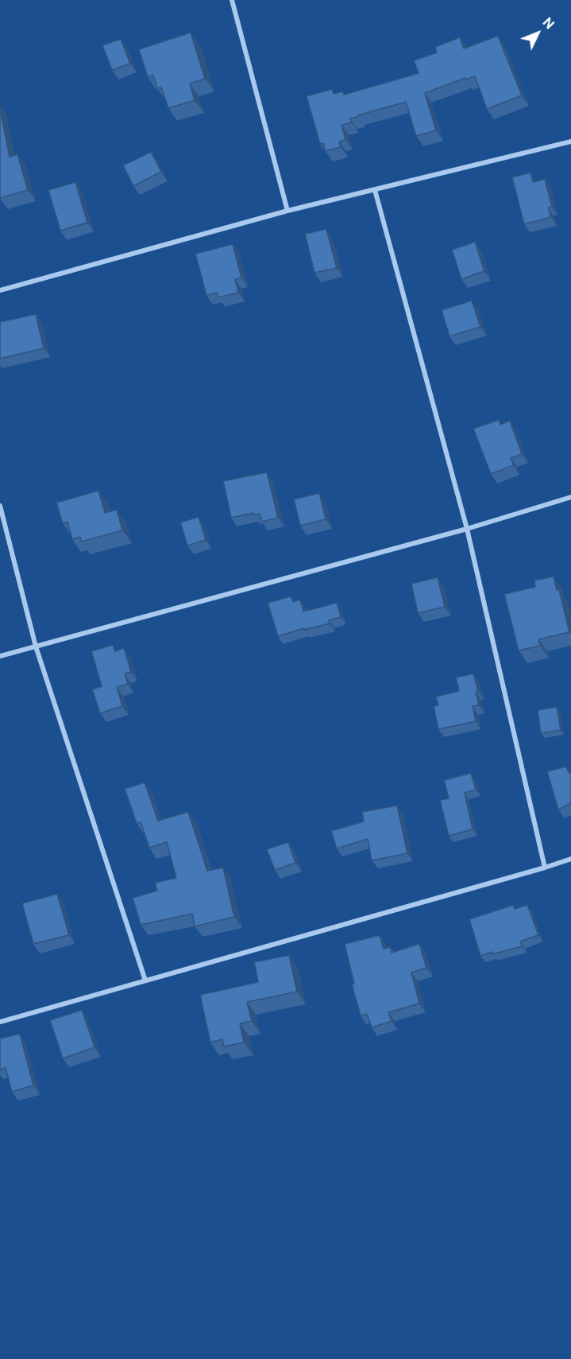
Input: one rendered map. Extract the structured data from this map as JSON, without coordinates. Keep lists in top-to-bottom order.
{
  "north": "top right"
}
